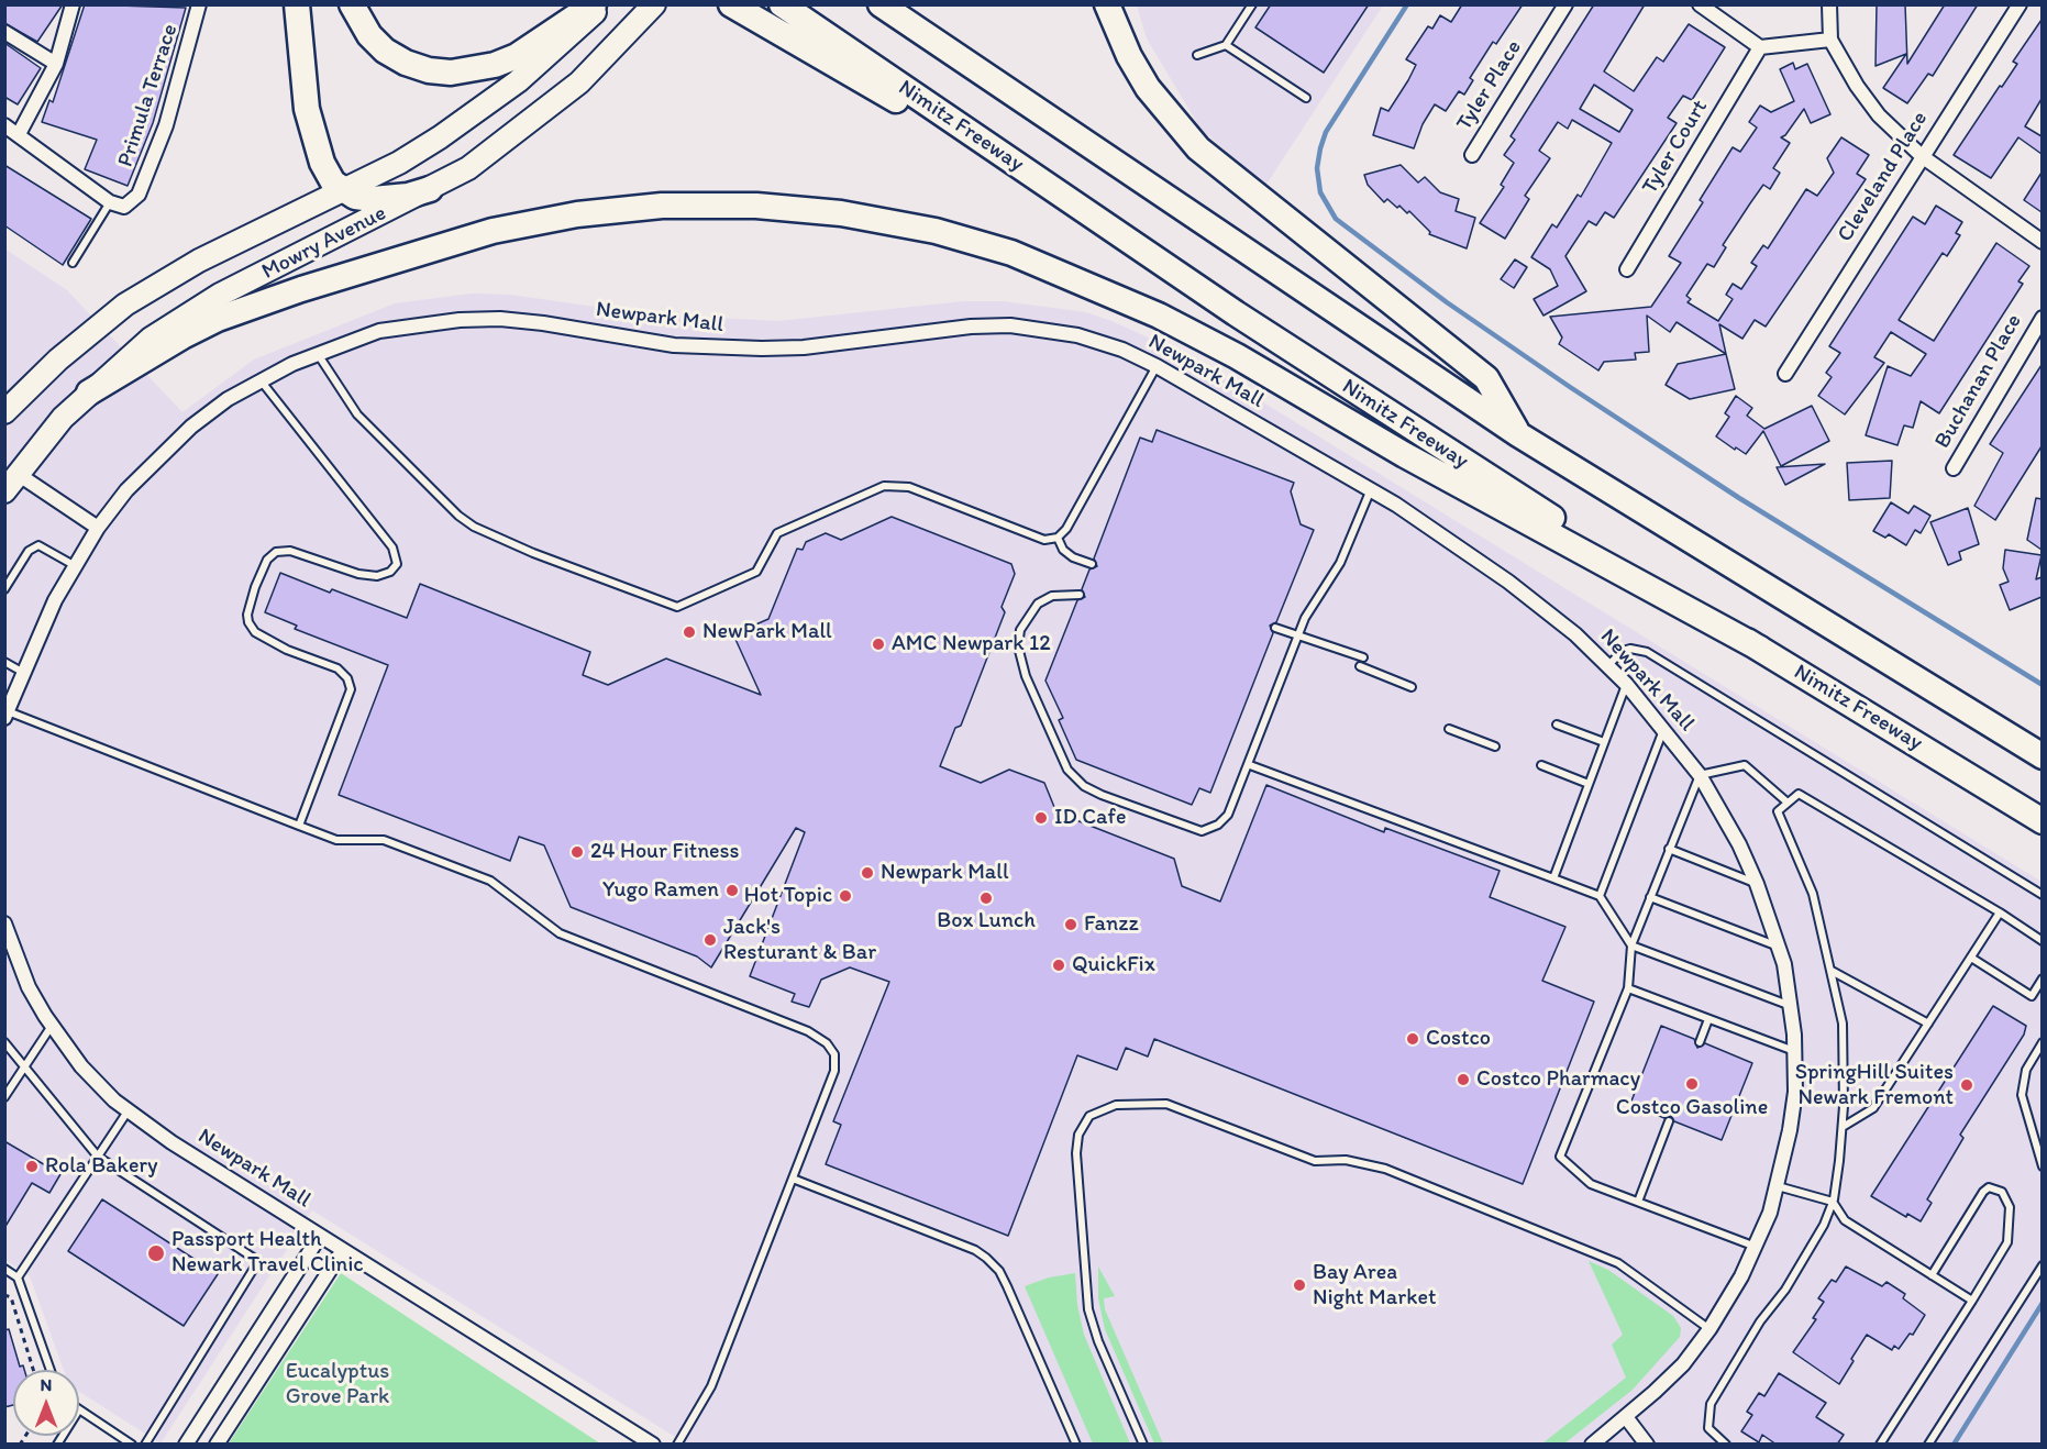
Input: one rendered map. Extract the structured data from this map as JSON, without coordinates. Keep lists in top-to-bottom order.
{
  "streets": {
    "highway": ["Nimitz Freeway"],
    "main road": ["Mowry Avenue"],
    "street": [
      "Tyler Place",
      "Primula Terrace",
      "Tyler Court",
      "Cleveland Place",
      "Newpark Mall",
      "Buchanan Place"
    ]
  },
  "parks": ["Eucalyptus Grove Park"],
  "places": [
    "NewPark Mall",
    "AMC Newpark 12",
    "ID Cafe",
    "24 Hour Fitness",
    "Newpark Mall",
    "Yugo Ramen",
    "Hot Topic",
    "Box Lunch",
    "Fanzz",
    "Jack's Resturant & Bar",
    "QuickFix",
    "Costco",
    "Costco Pharmacy",
    "Costco Gasoline",
    "SpringHill Suites Newark Fremont",
    "Rola Bakery",
    "Passport Health Newark Travel Clinic",
    "Bay Area Night Market"
  ],
  "north": "top"
}
